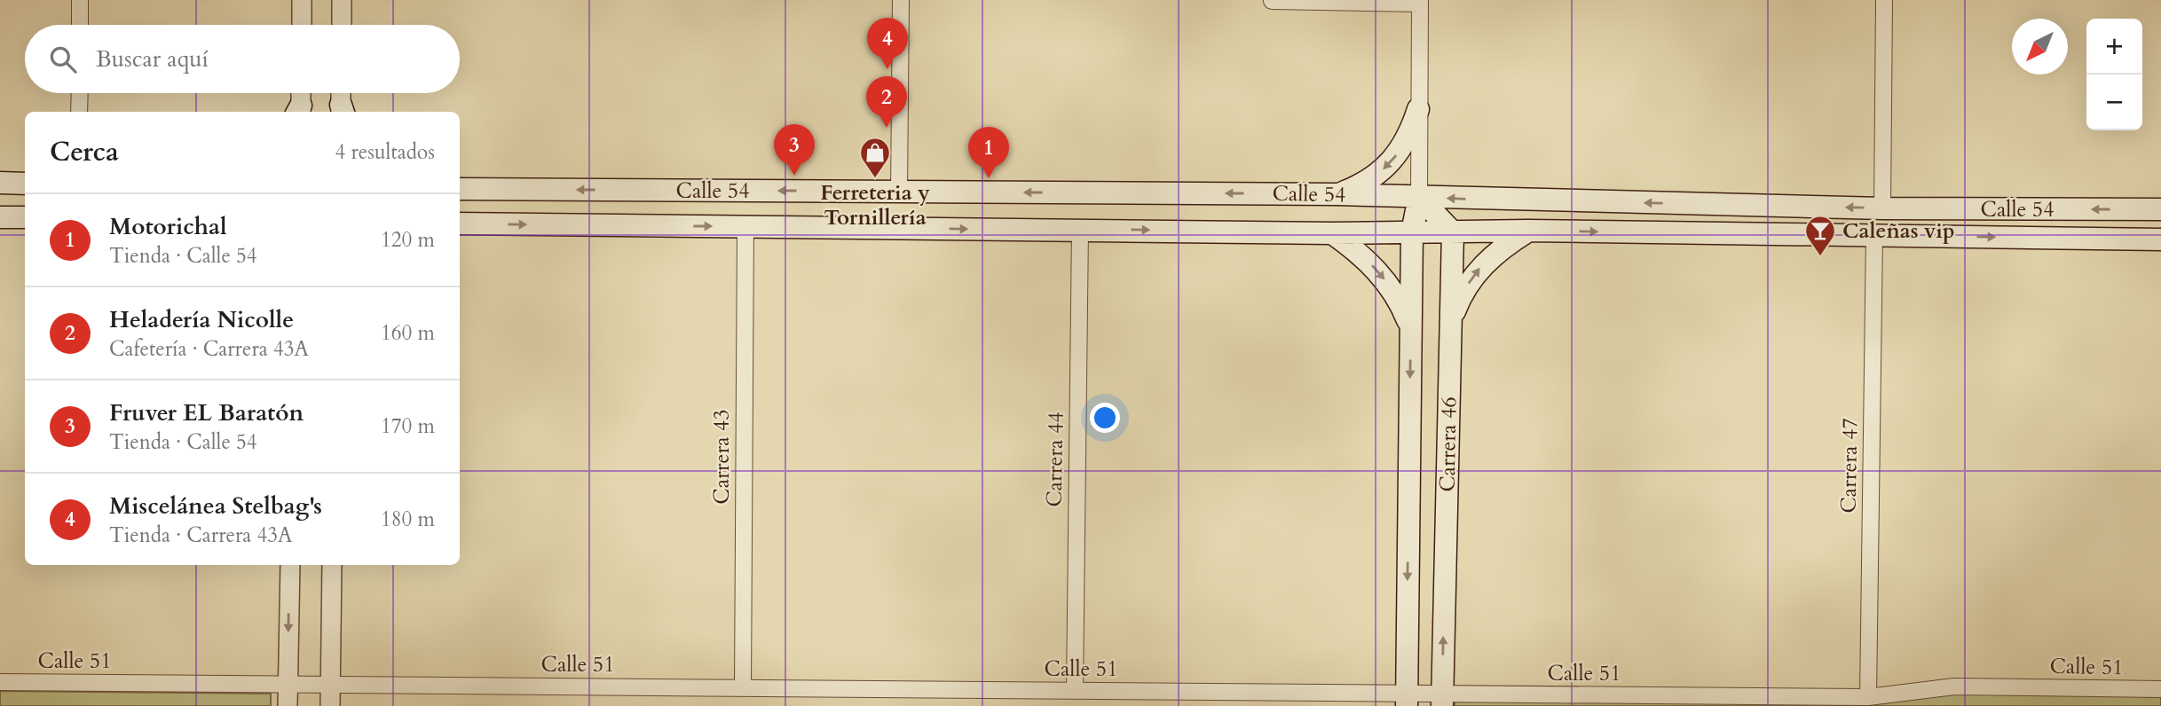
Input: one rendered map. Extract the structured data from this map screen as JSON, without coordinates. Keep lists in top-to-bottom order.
{
  "streets": {
    "main road": ["Calle 54", "Carrera 46"],
    "street": [
      "Carrera 43",
      "Carrera 44",
      "Carrera 47",
      "Calle 51"
    ]
  },
  "crossings": [
    ["Calle 54", "Carrera 46"],
    ["Calle 54", "Carrera 43"],
    ["Calle 54", "Carrera 44"],
    ["Calle 54", "Carrera 47"],
    ["Carrera 46", "Calle 51"],
    ["Carrera 43", "Calle 51"],
    ["Carrera 44", "Calle 51"],
    ["Carrera 47", "Calle 51"]
  ],
  "places": {
    "shop": ["Ferreteria y Tornillería"],
    "bar": ["Caleñas vip"]
  },
  "north": "bottom left",
  "page": {
    "pins": [
      "4",
      "2",
      "3",
      "1"
    ],
    "map_buttons": ["+", "−"],
    "search": "Buscar aquí",
    "heading": ["Cerca", "4 resultados"],
    "list": [
      {
        "mark": "1",
        "name": "Motorichal",
        "note": "Tienda · Calle 54",
        "value": "120 m"
      },
      {
        "mark": "2",
        "name": "Heladería Nicolle",
        "note": "Cafetería · Carrera 43A",
        "value": "160 m"
      },
      {
        "mark": "3",
        "name": "Fruver EL Baratón",
        "note": "Tienda · Calle 54",
        "value": "170 m"
      },
      {
        "mark": "4",
        "name": "Miscelánea Stelbag's",
        "note": "Tienda · Carrera 43A",
        "value": "180 m"
      }
    ]
  }
}
